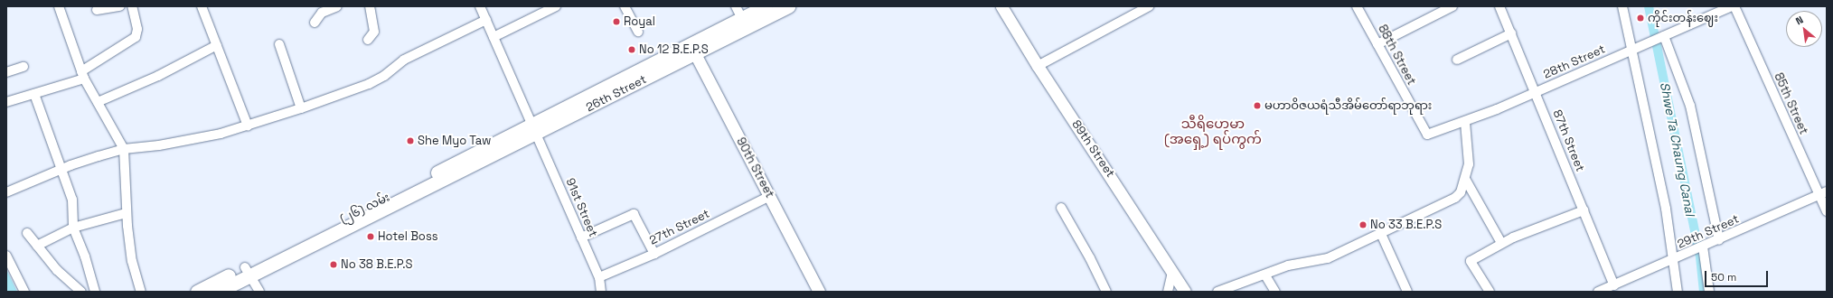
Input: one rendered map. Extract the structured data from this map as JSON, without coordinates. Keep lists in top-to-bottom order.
{
  "streets": {
    "main road": ["26th Street", "(၂၆) လမ်း"],
    "street": [
      "88th Street",
      "28th Street",
      "85th Street",
      "87th Street",
      "89th Street",
      "90th Street",
      "91st Street",
      "27th Street",
      "29th Street"
    ]
  },
  "crossings": [
    ["88th Street", "28th Street"],
    ["28th Street", "85th Street"],
    ["28th Street", "87th Street"],
    ["26th Street", "90th Street"],
    ["26th Street", "91st Street"],
    ["26th Street", "(၂၆) လမ်း"],
    ["85th Street", "29th Street"],
    ["87th Street", "29th Street"],
    ["90th Street", "27th Street"],
    ["91st Street", "(၂၆) လမ်း"],
    ["91st Street", "27th Street"]
  ],
  "districts": ["သီရိဟေမာ (အရှေ့) ရပ်ကွက်"],
  "water": ["Shwe Ta Chaung Canal"],
  "places": [
    "ကိုင်းတန်းဈေး",
    "Royal",
    "No 12 B.E.P.S",
    "မဟာဝိဇယရံသီအိမ်တော်ရာဘုရား",
    "She Myo Taw",
    "No 33 B.E.P.S",
    "Hotel Boss",
    "No 38 B.E.P.S"
  ],
  "scale_bar": "50 m",
  "north": "top left"
}
